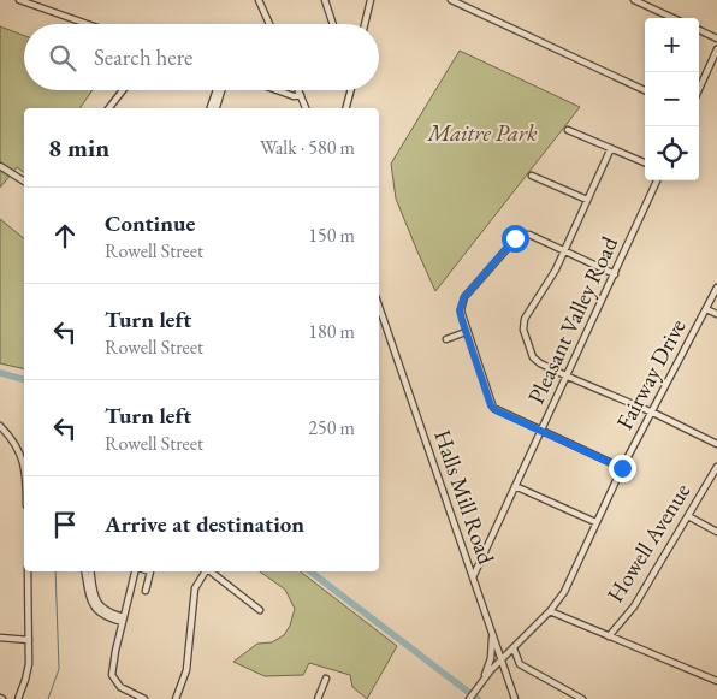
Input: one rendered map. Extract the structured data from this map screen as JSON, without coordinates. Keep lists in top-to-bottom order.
{
  "streets": {
    "street": [
      "Pleasant Valley Road",
      "Fairway Drive",
      "Halls Mill Road",
      "Howell Avenue"
    ]
  },
  "crossings": [
    ["Pleasant Valley Road", "Halls Mill Road"],
    ["Fairway Drive", "Halls Mill Road"]
  ],
  "parks": ["Maitre Park"],
  "page": {
    "map_buttons": ["+", "−"],
    "search": "Search here",
    "heading": ["8 min", "Walk · 580 m"],
    "list": [
      ["Continue", "Rowell Street", "150 m"],
      ["Turn left", "Rowell Street", "180 m"],
      ["Turn left", "Rowell Street", "250 m"],
      "Arrive at destination"
    ]
  }
}
